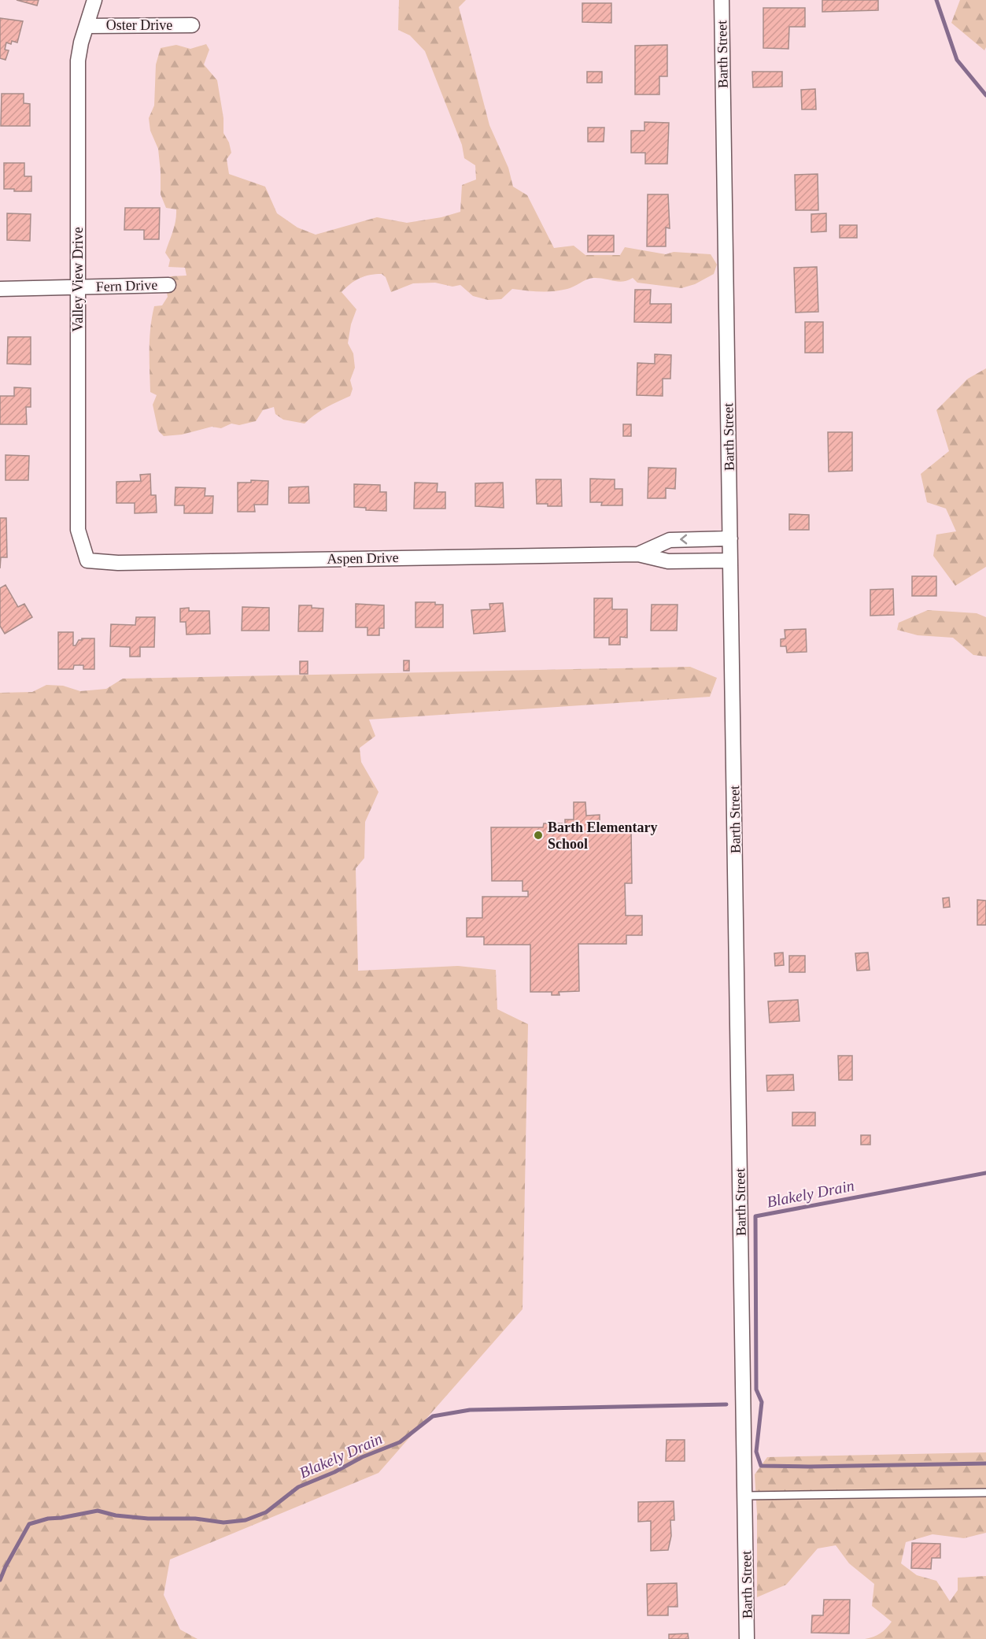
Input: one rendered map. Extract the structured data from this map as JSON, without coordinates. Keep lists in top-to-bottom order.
{
  "streets": {
    "street": [
      "Oster Drive",
      "Barth Street",
      "Valley View Drive",
      "Fern Drive",
      "Aspen Drive"
    ]
  },
  "crossings": [
    ["Oster Drive", "Valley View Drive"],
    ["Barth Street", "Aspen Drive"],
    ["Valley View Drive", "Fern Drive"],
    ["Valley View Drive", "Aspen Drive"]
  ],
  "water": ["Blakely Drain"],
  "places": ["Barth Elementary School"]
}
